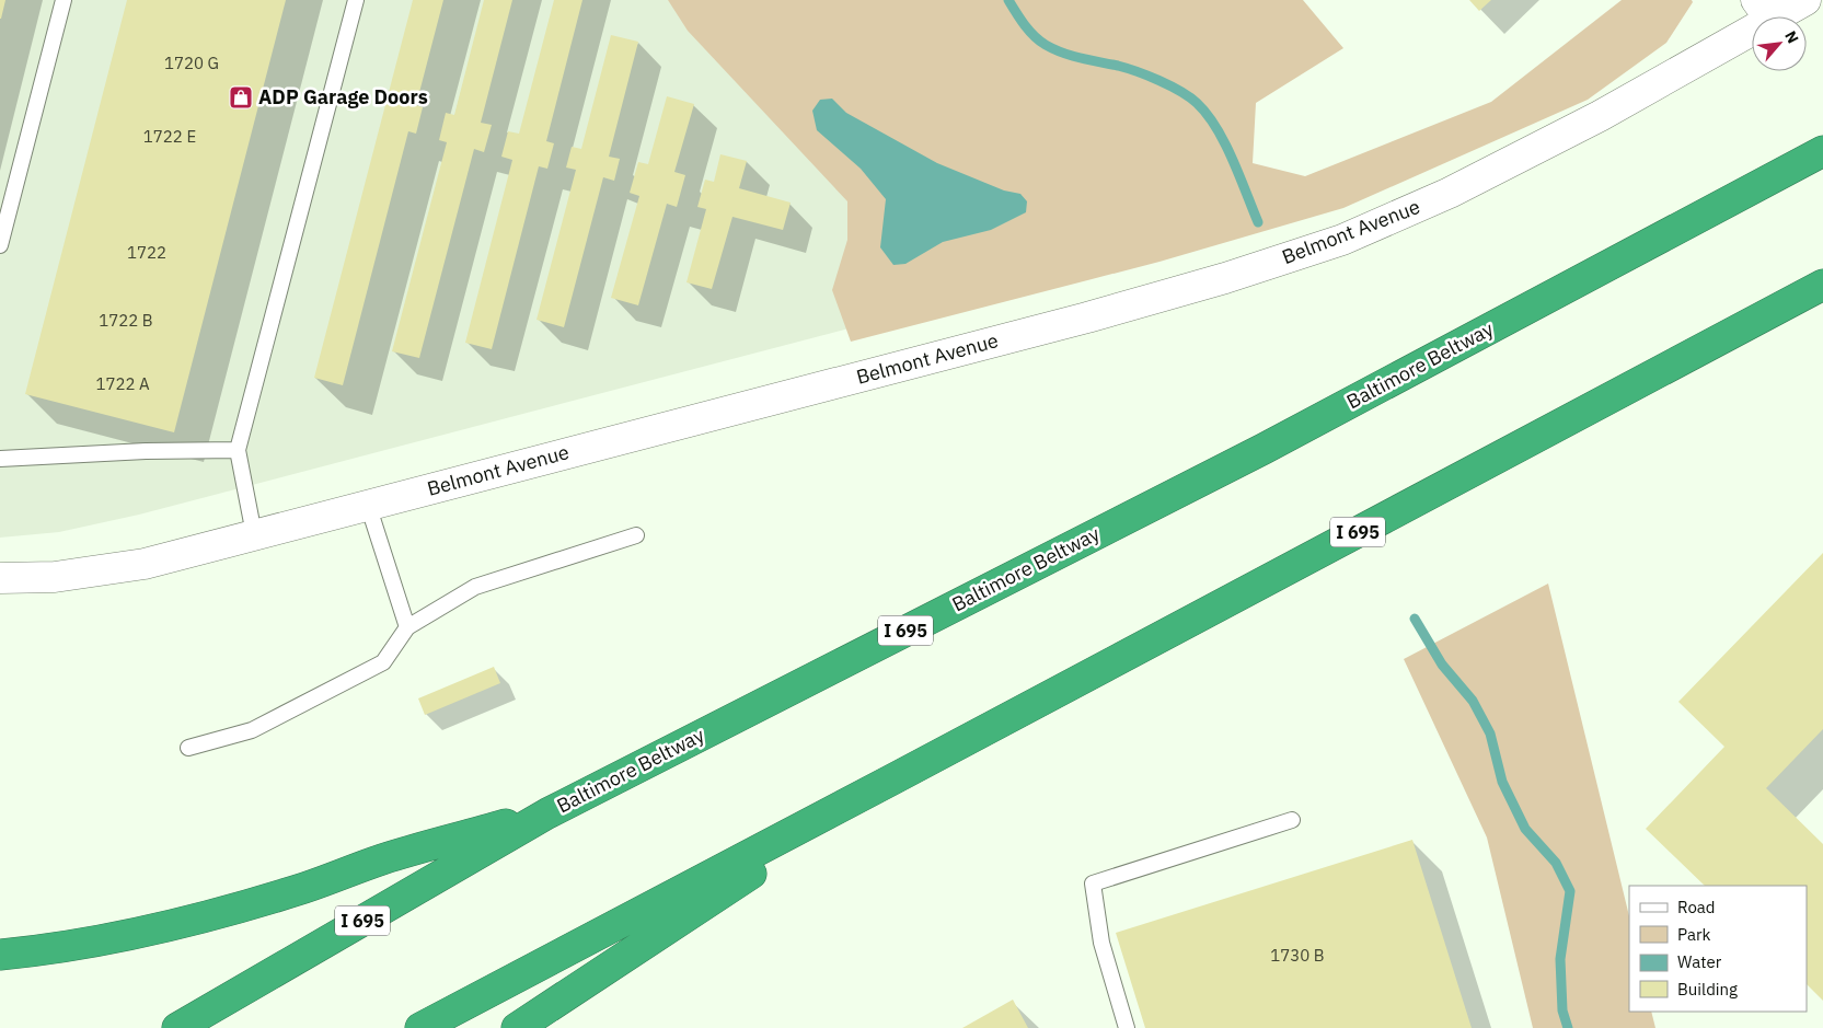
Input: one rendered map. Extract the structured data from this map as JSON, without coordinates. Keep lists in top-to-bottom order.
{
  "streets": {
    "highway": ["Baltimore Beltway", "I 695"],
    "street": ["Belmont Avenue"]
  },
  "places": {
    "shop": ["ADP Garage Doors"]
  },
  "house_numbers": [
    "1720 G",
    "1722 E",
    "1722",
    "1722 B",
    "1722 A",
    "1730 B"
  ],
  "legend": [
    "Road",
    "Park",
    "Water",
    "Building"
  ],
  "north": "top right"
}
